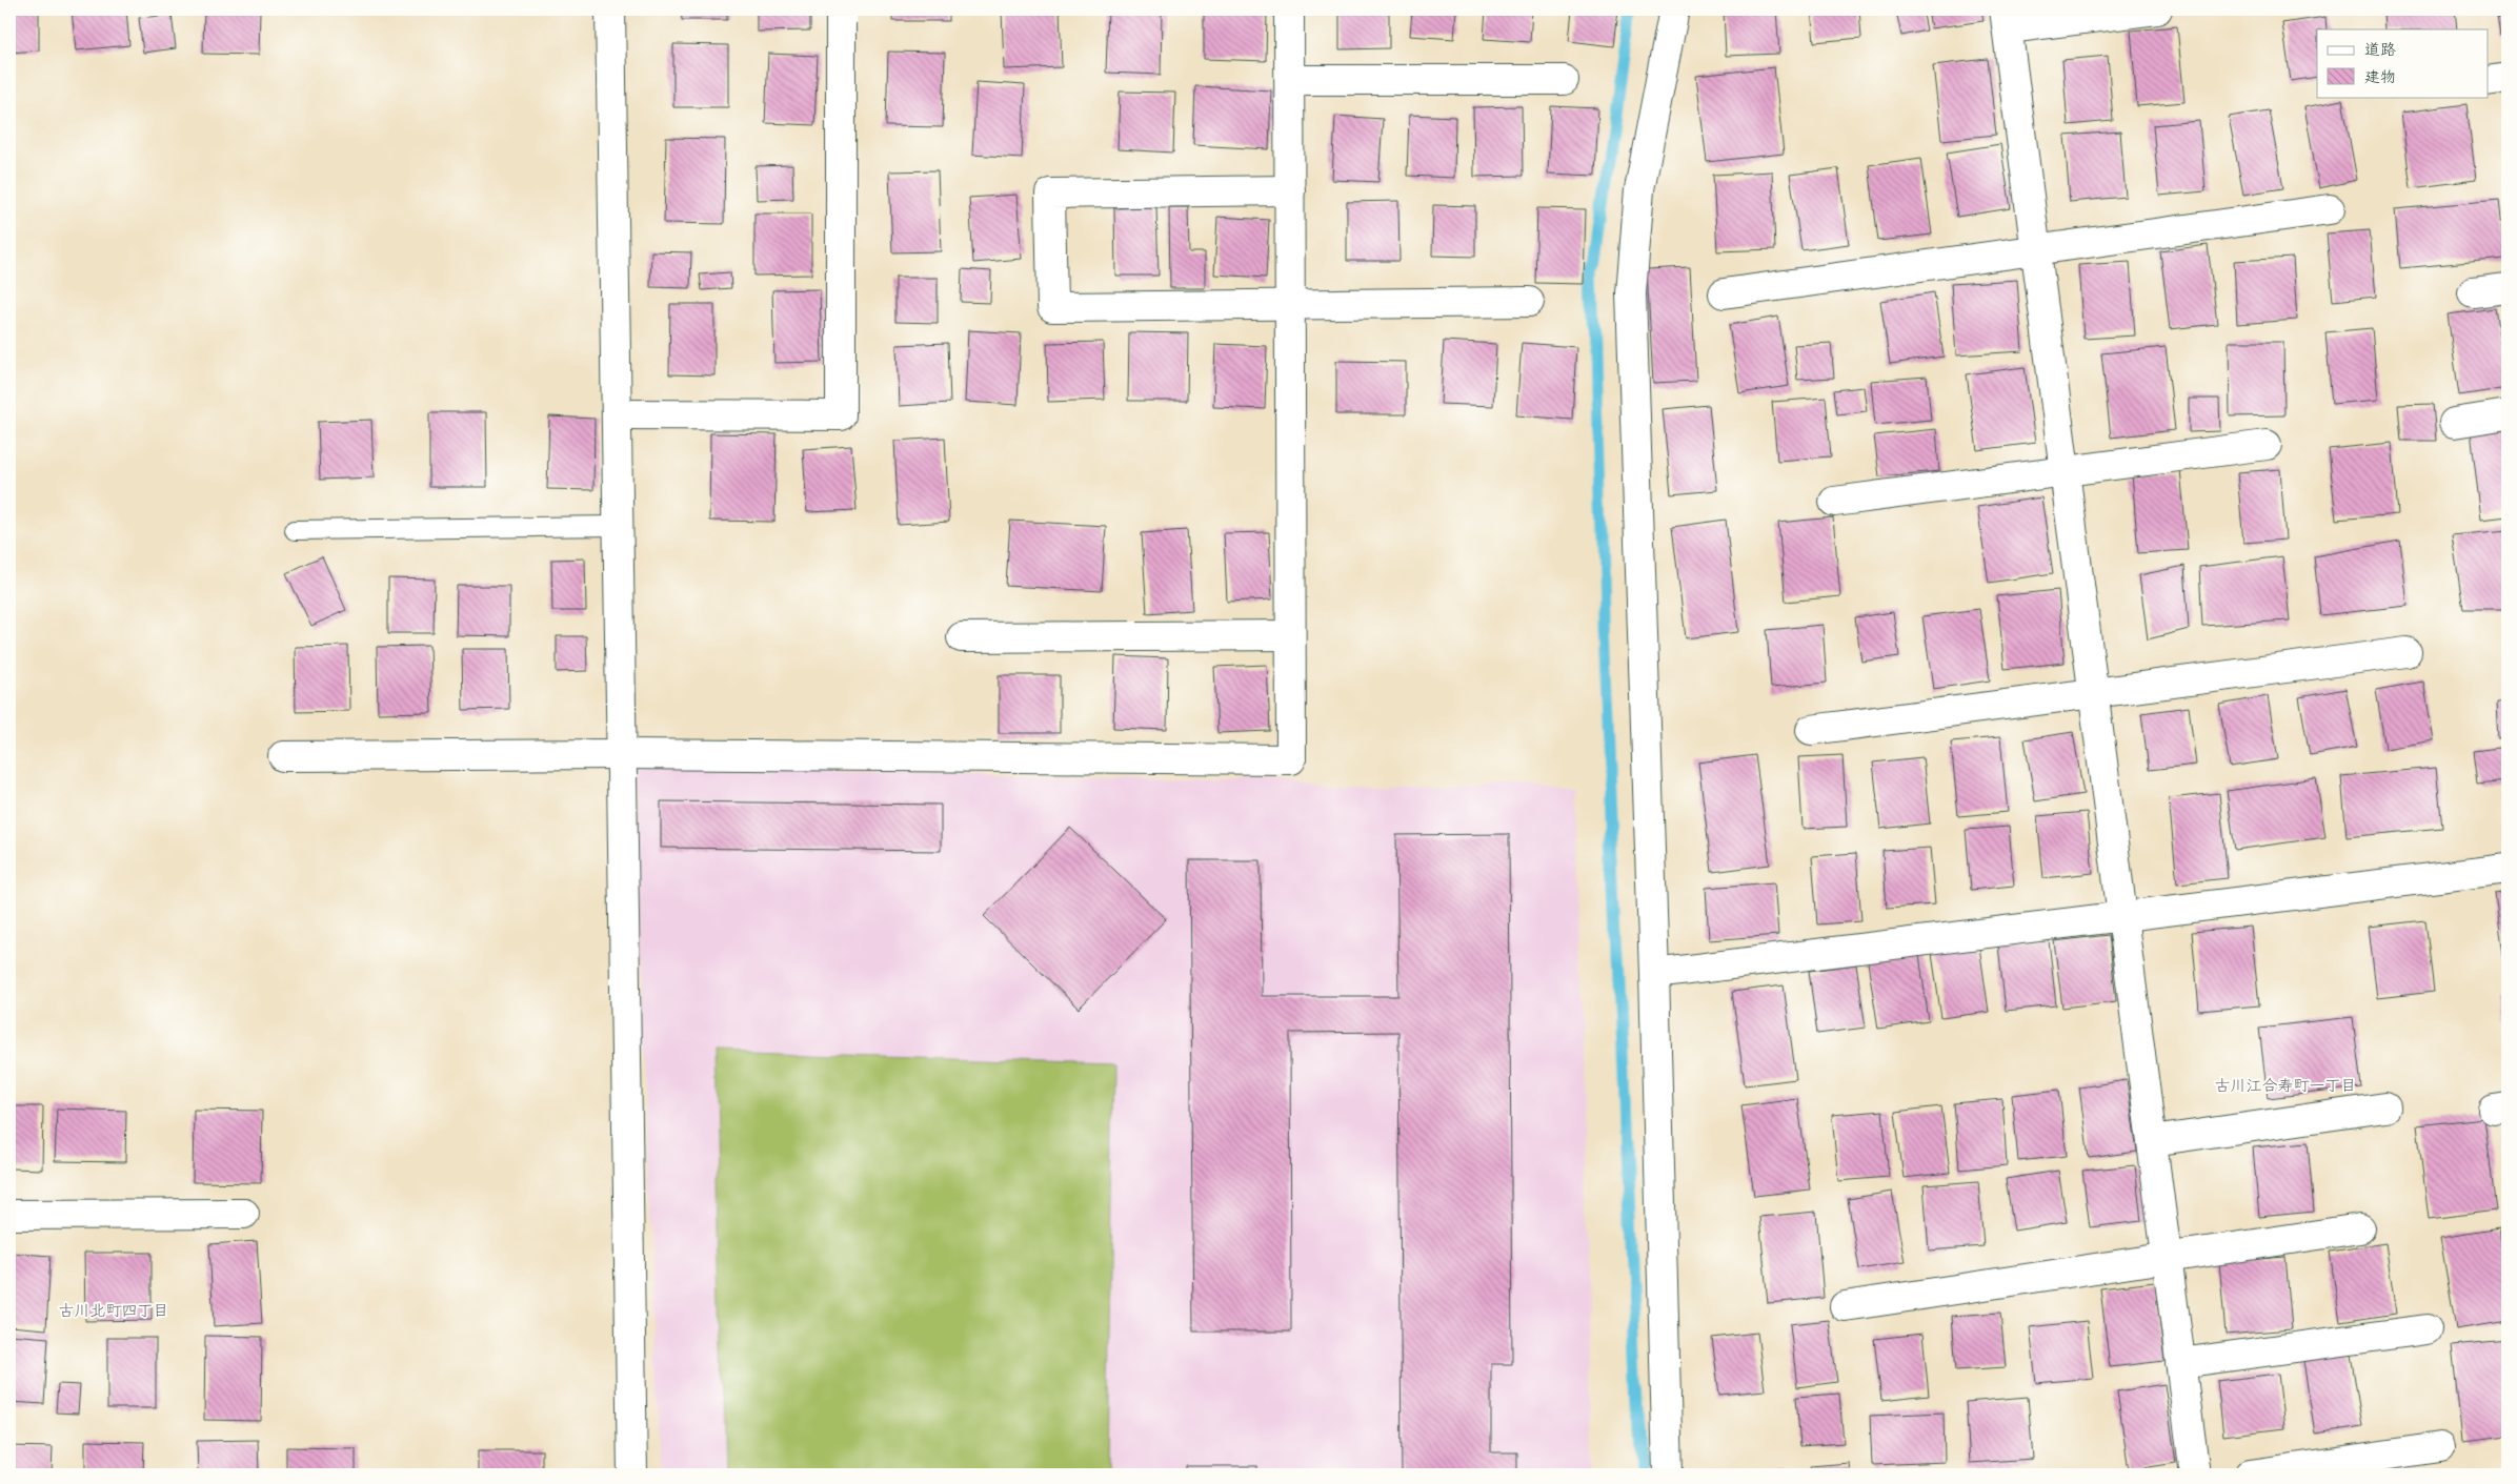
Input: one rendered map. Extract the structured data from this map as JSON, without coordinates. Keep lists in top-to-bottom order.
{
  "districts": ["古川江合寿町一丁目", "古川北町四丁目"],
  "legend": ["道路", "建物"]
}
